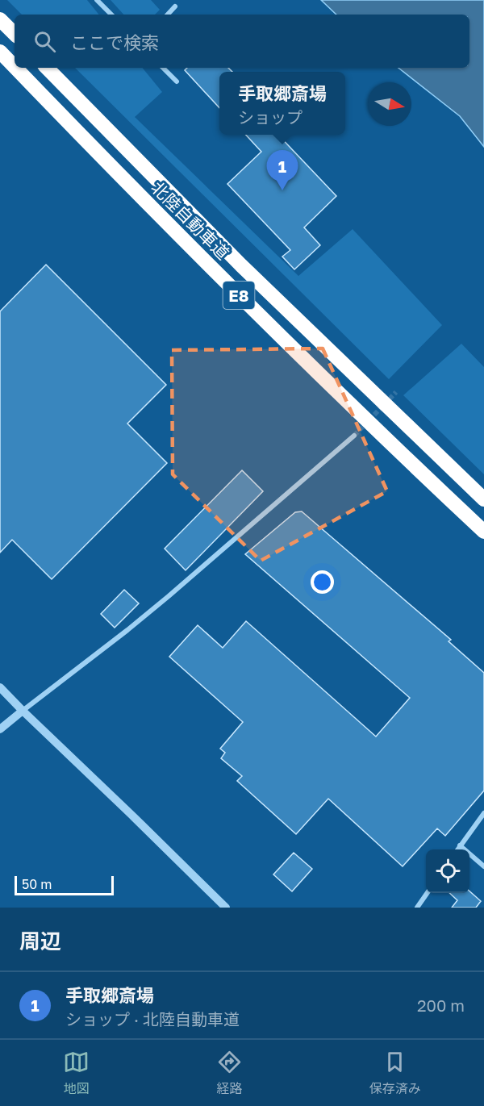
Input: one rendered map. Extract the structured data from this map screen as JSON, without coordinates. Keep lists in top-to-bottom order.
{
  "streets": {
    "highway": ["北陸自動車道", "E8"]
  },
  "scale_bar": "50 m",
  "north": "right",
  "page": {
    "search": "ここで検索",
    "popup": ["手取郷斎場", "ショップ"],
    "pins": "1",
    "scale": "50 m",
    "heading": "周辺",
    "list": [
      {
        "mark": "1",
        "name": "手取郷斎場",
        "note": "ショップ · 北陸自動車道",
        "value": "200 m"
      }
    ],
    "nav": ["地図", "経路", "保存済み"]
  }
}
